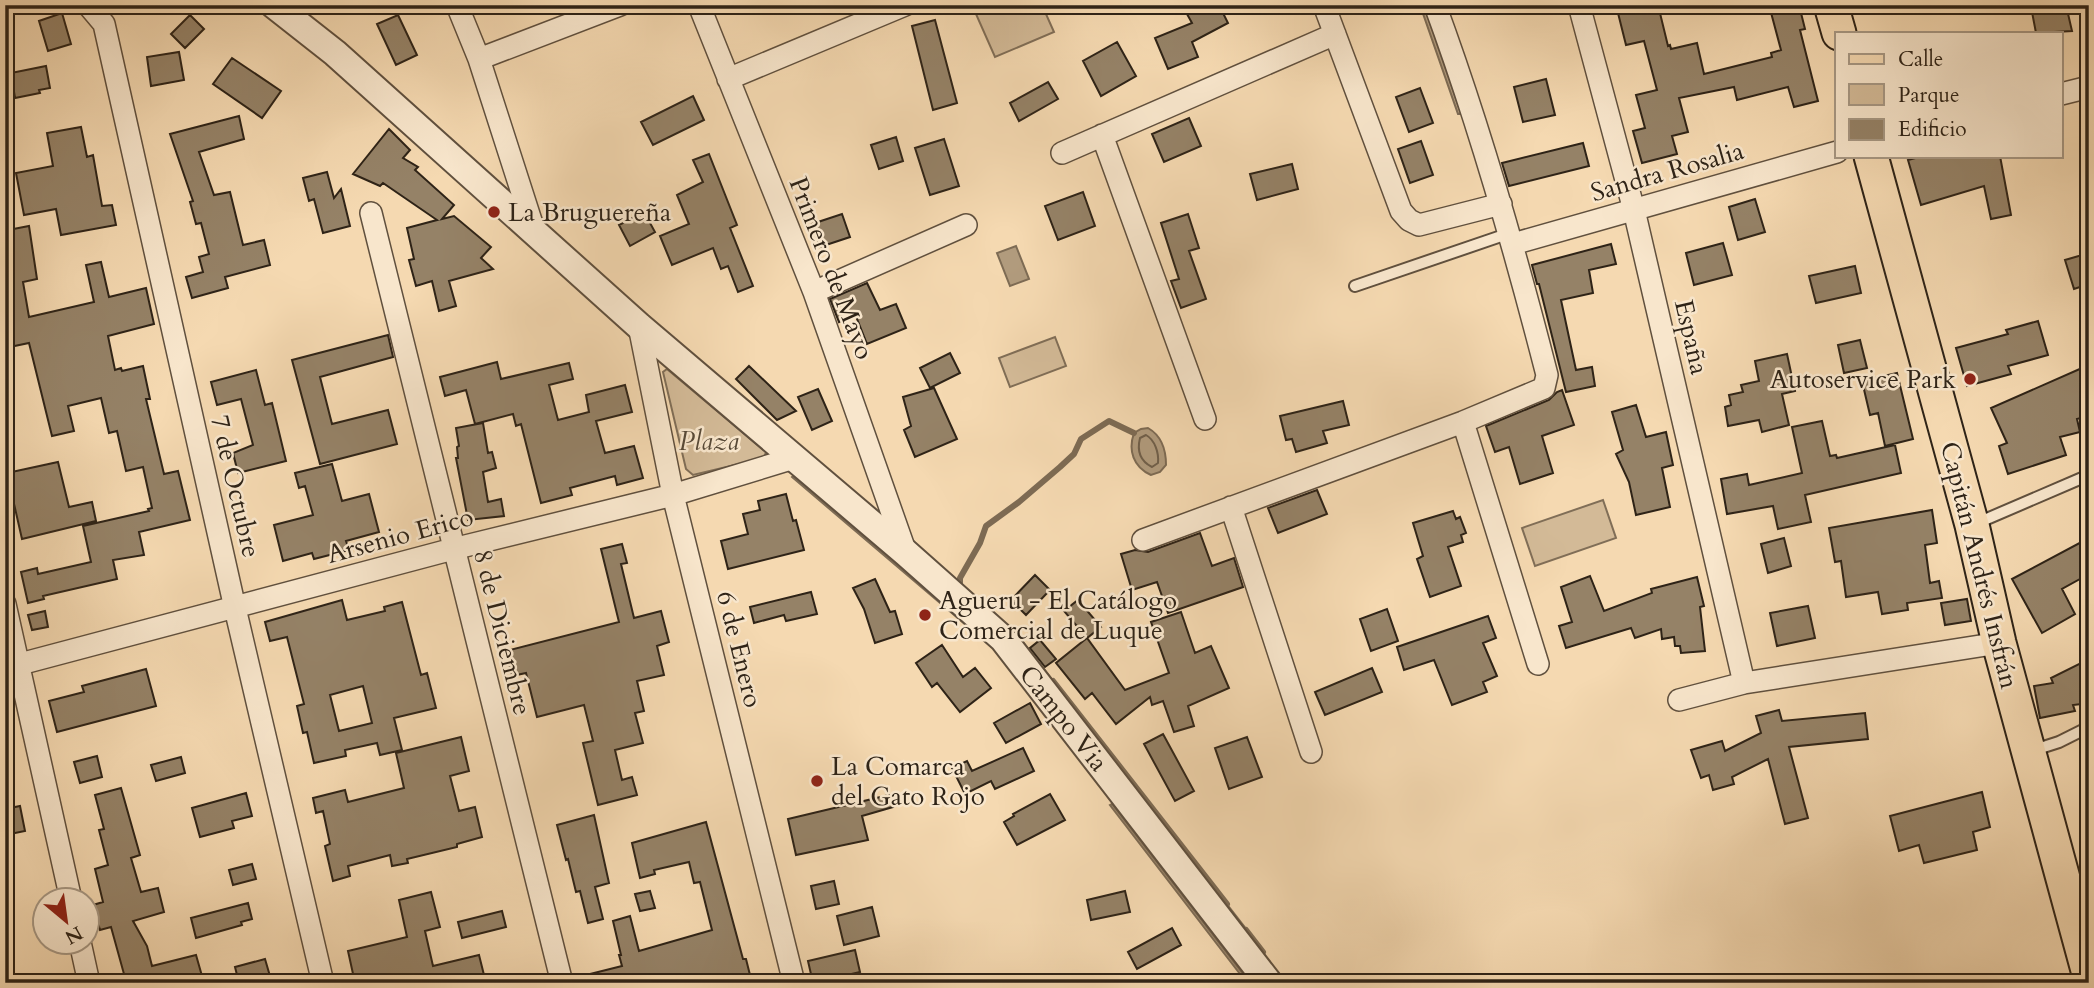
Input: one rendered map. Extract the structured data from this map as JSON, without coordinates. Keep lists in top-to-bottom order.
{
  "streets": {
    "main road": ["Capitán Andrés Insfrán"],
    "street": [
      "Sandra Rosalia",
      "Primero de Mayo",
      "España",
      "7 de Octubre",
      "Arsenio Erico",
      "8 de Diciembre",
      "6 de Enero",
      "Campo Via"
    ]
  },
  "crossings": [
    ["Sandra Rosalia", "España"],
    ["Primero de Mayo", "Campo Via"],
    ["7 de Octubre", "Arsenio Erico"],
    ["Arsenio Erico", "8 de Diciembre"],
    ["Arsenio Erico", "6 de Enero"],
    ["Arsenio Erico", "Campo Via"],
    ["6 de Enero", "Campo Via"]
  ],
  "parks": ["Plaza"],
  "places": [
    "La Bruguereña",
    "Autoservice Park",
    "Agueru - El Catálogo Comercial de Luque",
    "La Comarca del Gato Rojo"
  ],
  "legend": ["Calle", "Parque", "Edificio"],
  "north": "bottom right"
}
